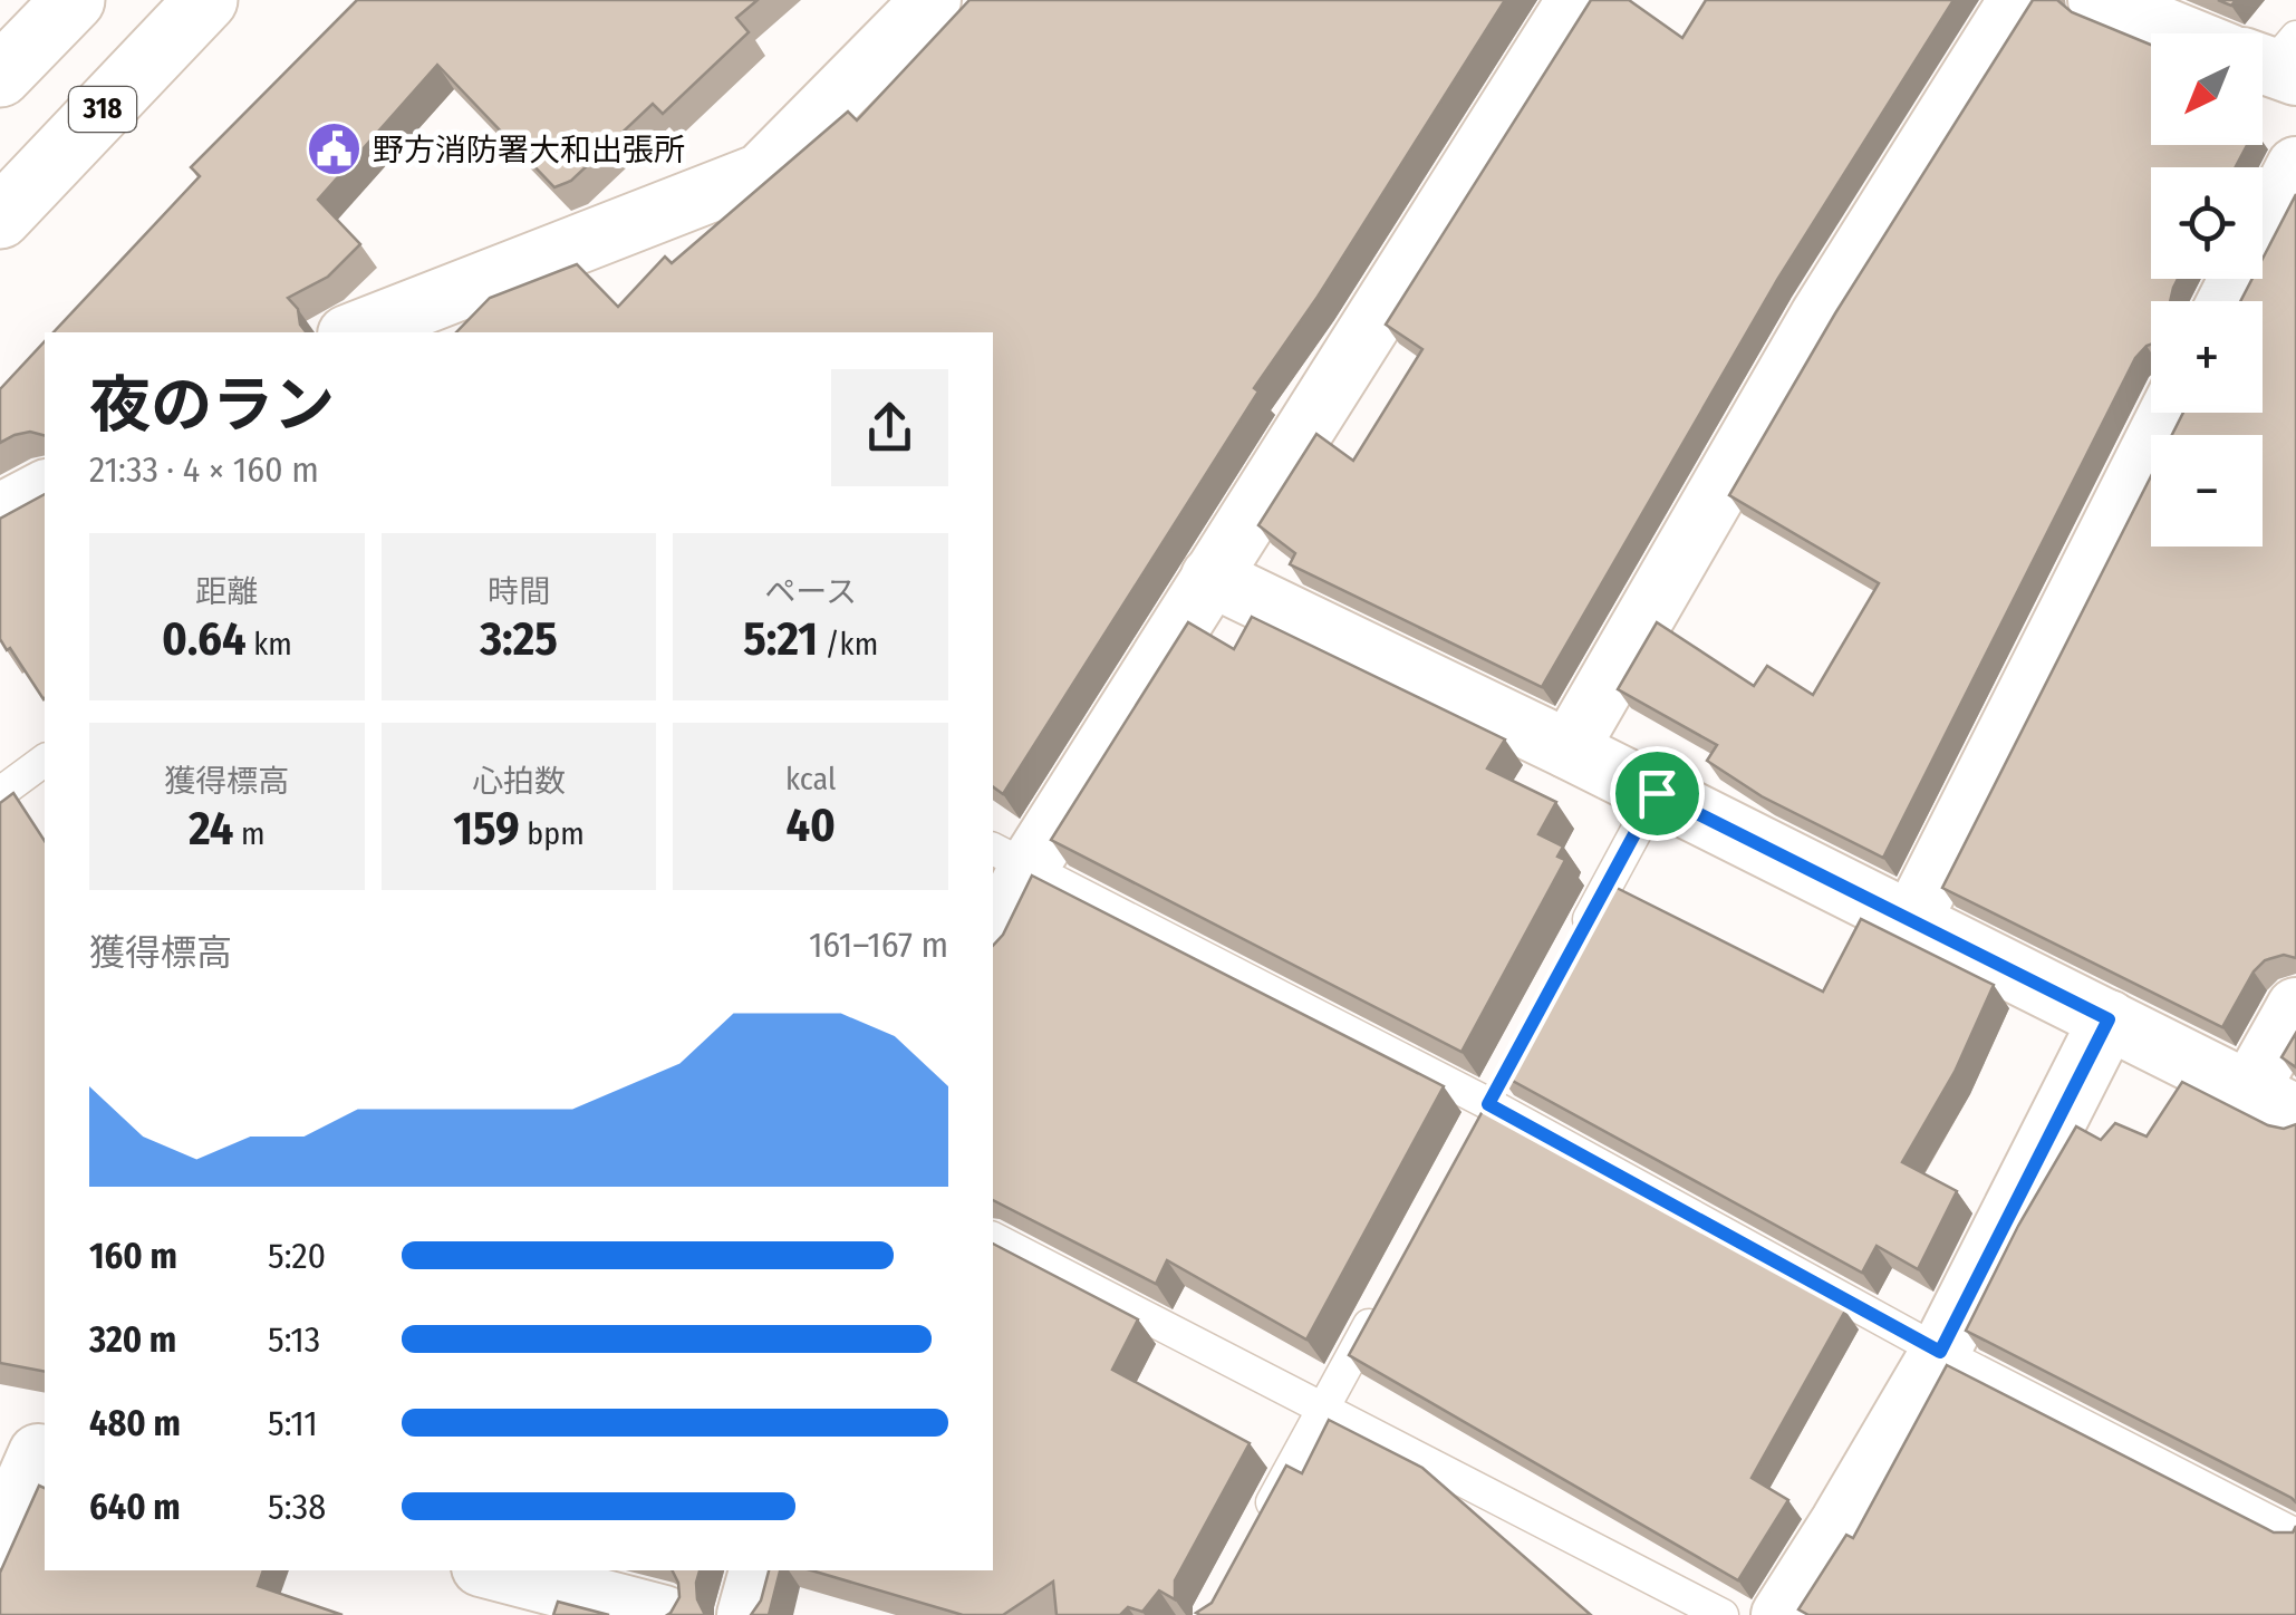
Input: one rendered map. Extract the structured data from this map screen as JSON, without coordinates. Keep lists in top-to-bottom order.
{
  "streets": {
    "main road": ["318"]
  },
  "places": {
    "public building": ["野方消防署大和出張所"]
  },
  "north": "bottom left",
  "page": {
    "map_buttons": ["+", "−"],
    "heading": ["夜のラン", "21:33 · 4 × 160 m"],
    "stats": [
      ["距離", "0.64 km"],
      ["時間", "3:25"],
      ["ペース", "5:21 /km"],
      ["獲得標高", "24 m"],
      ["心拍数", "159 bpm"],
      ["kcal", "40"]
    ],
    "chart": ["獲得標高", "161–167 m"],
    "list": [
      {
        "name": "160 m",
        "note": "5:20"
      },
      {
        "name": "320 m",
        "note": "5:13"
      },
      {
        "name": "480 m",
        "note": "5:11"
      },
      {
        "name": "640 m",
        "note": "5:38"
      }
    ]
  }
}
